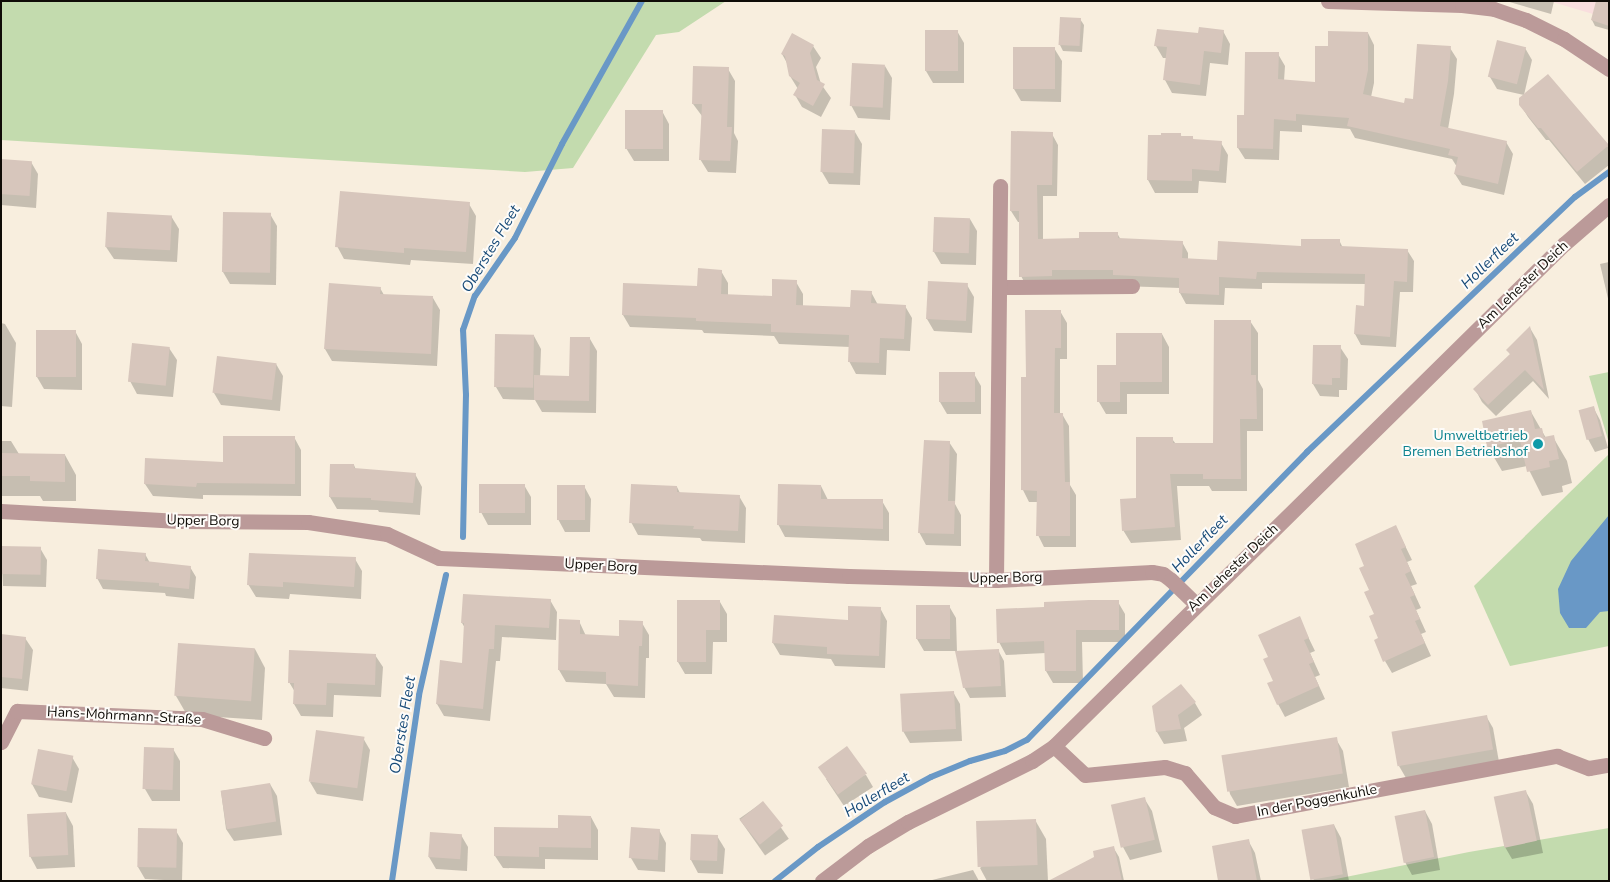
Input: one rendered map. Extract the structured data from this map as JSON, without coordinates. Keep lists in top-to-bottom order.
{
  "streets": {
    "street": [
      "Am Lehester Deich",
      "Upper Borg",
      "Hans-Mohrmann-Straße",
      "In der Poggenkuhle"
    ]
  },
  "crossings": [
    ["Am Lehester Deich", "Upper Borg"],
    ["Am Lehester Deich", "In der Poggenkuhle"]
  ],
  "water": ["Oberstes Fleet", "Hollerfleet"],
  "places": ["Umweltbetrieb Bremen Betriebshof"]
}
